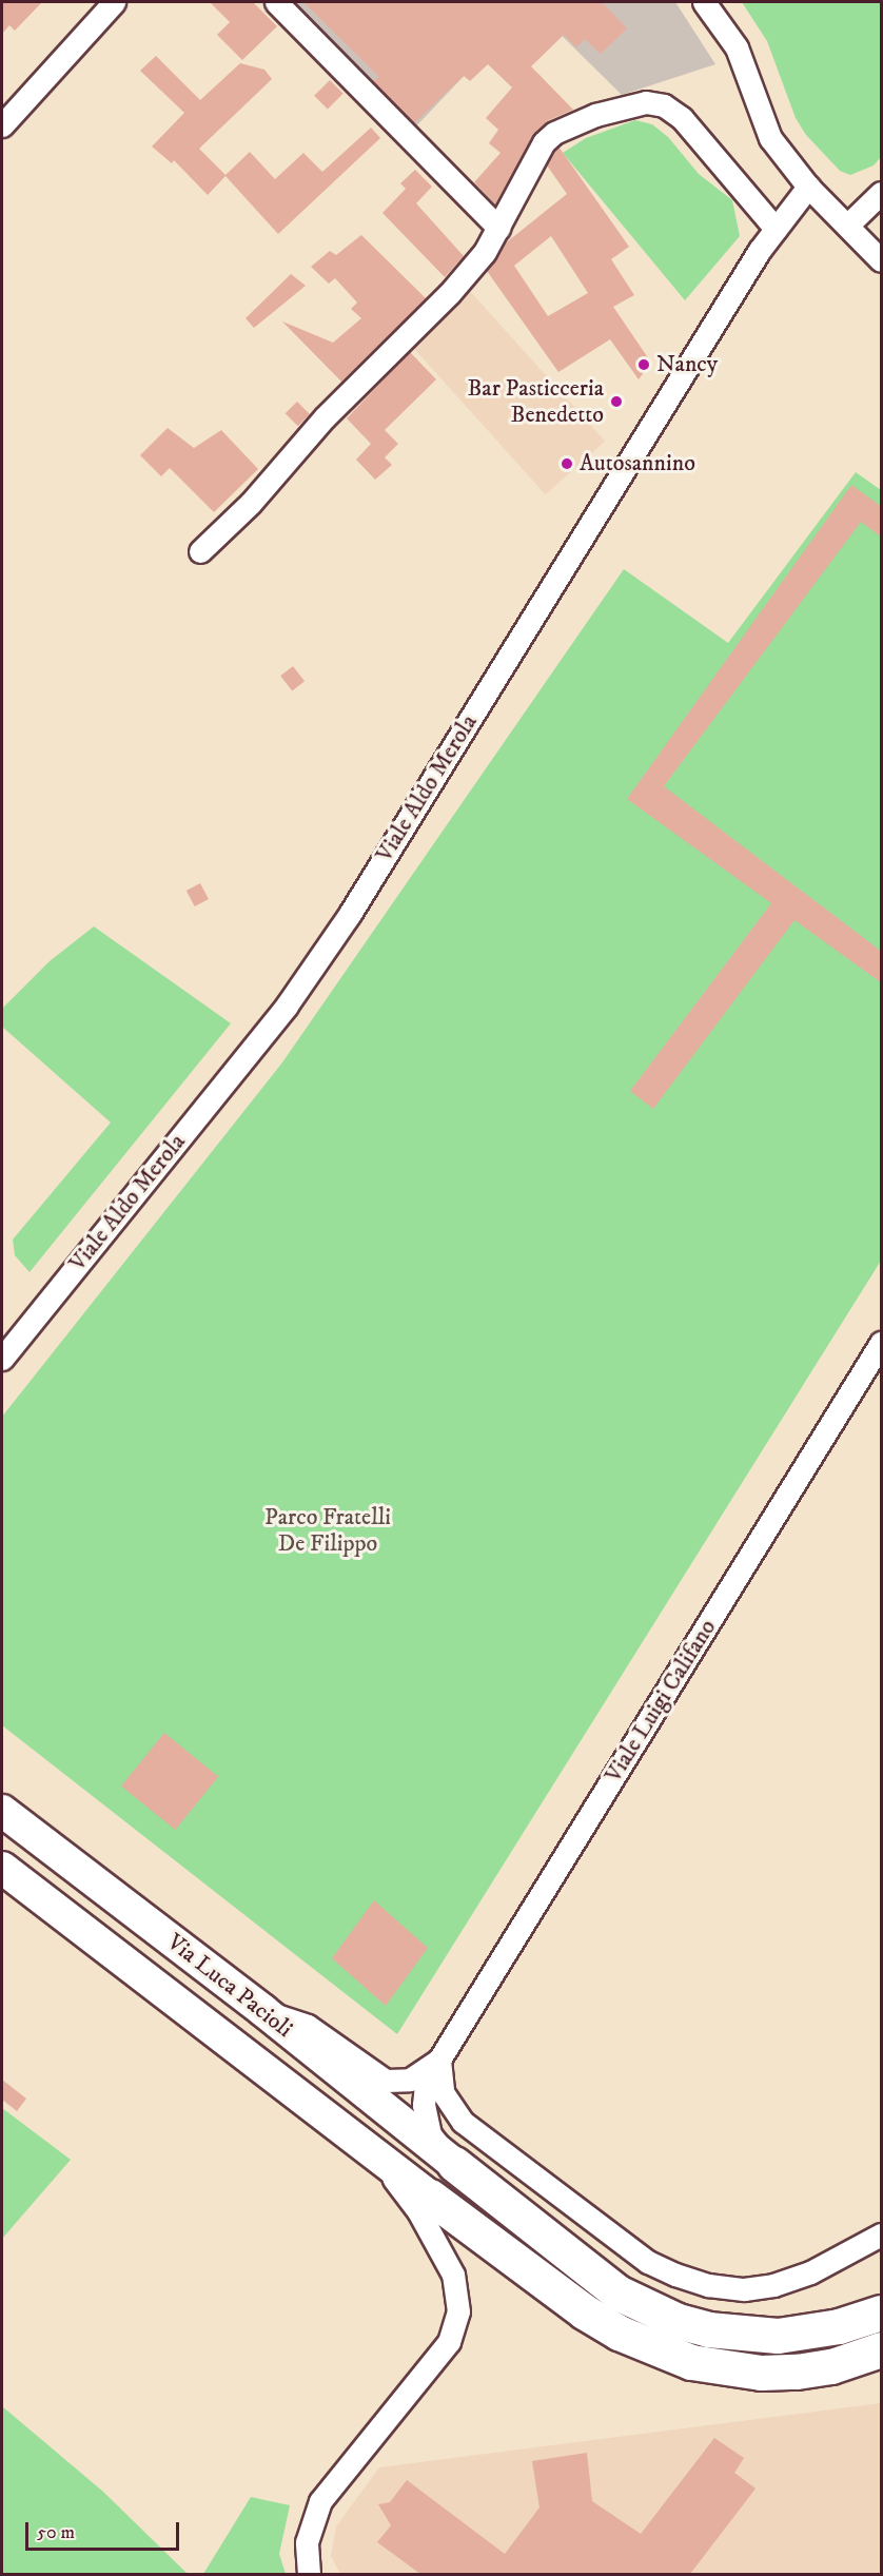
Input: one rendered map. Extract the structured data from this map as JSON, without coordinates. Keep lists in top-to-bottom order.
{
  "streets": {
    "main road": ["Via Luca Pacioli"],
    "street": ["Viale Aldo Merola", "Viale Luigi Califano"]
  },
  "crossings": [
    ["Viale Luigi Califano", "Via Luca Pacioli"]
  ],
  "parks": ["Parco Fratelli De Filippo"],
  "places": ["Nancy", "Bar Pasticceria Benedetto", "Autosannino"],
  "scale_bar": "50 m"
}
